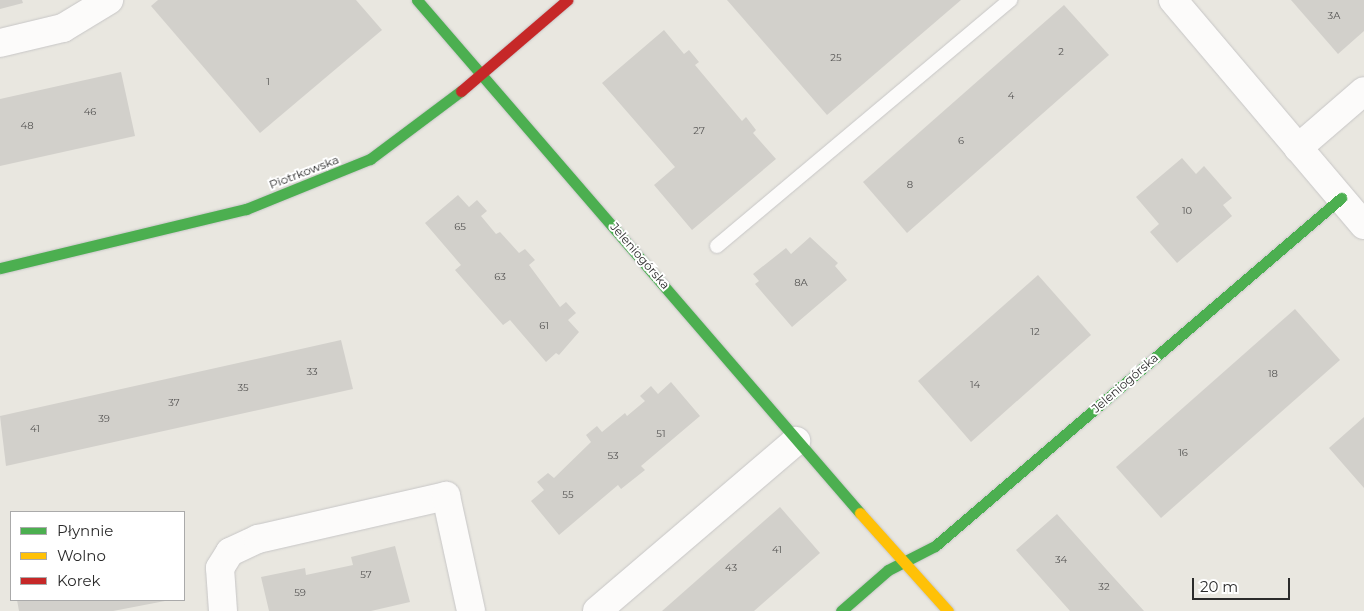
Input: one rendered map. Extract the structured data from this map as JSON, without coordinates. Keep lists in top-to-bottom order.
{
  "streets": {
    "street": ["Piotrkowska", "Jeleniogórska"]
  },
  "crossings": [
    ["Piotrkowska", "Jeleniogórska"]
  ],
  "house_numbers": [
    "3A",
    "2",
    "25",
    "1",
    "4",
    "46",
    "48",
    "27",
    "6",
    "8",
    "10",
    "65",
    "63",
    "8A",
    "61",
    "12",
    "33",
    "18",
    "14",
    "35",
    "37",
    "39",
    "41",
    "51",
    "16",
    "53",
    "55",
    "41",
    "34",
    "43",
    "57",
    "32",
    "59"
  ],
  "legend": ["Płynnie", "Wolno", "Korek"],
  "scale_bar": "20 m"
}
